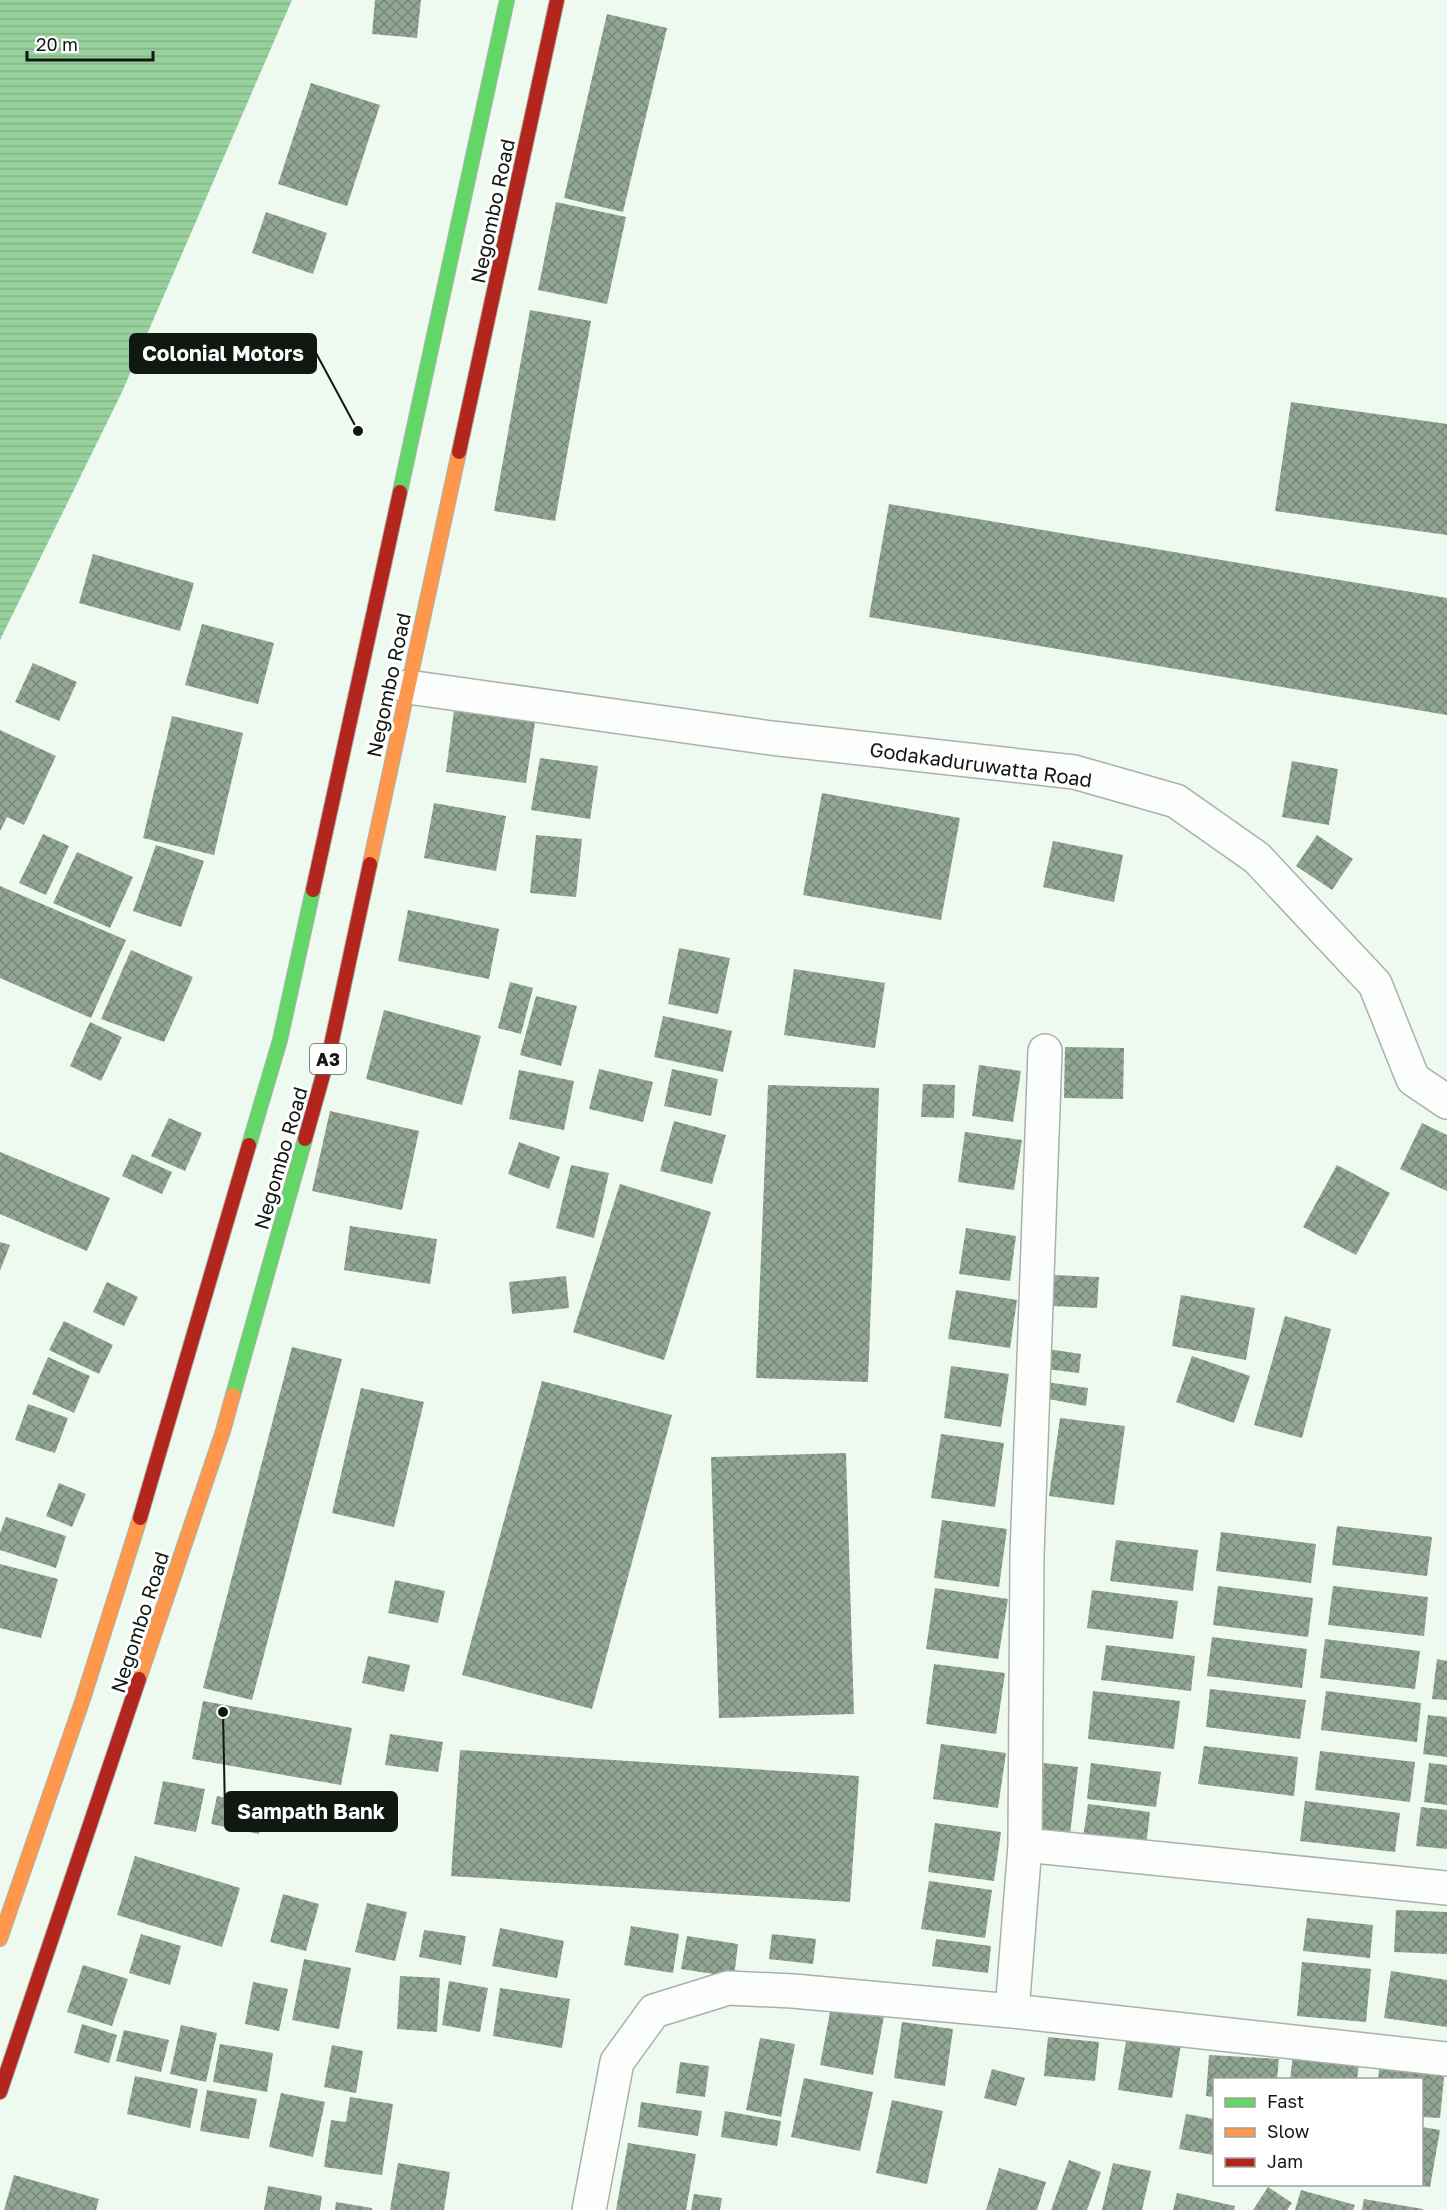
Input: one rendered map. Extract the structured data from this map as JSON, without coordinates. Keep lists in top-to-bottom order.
{
  "streets": {
    "highway": ["Negombo Road", "A3"],
    "street": ["Godakaduruwatta Road"]
  },
  "crossings": [
    ["Negombo Road", "Godakaduruwatta Road"]
  ],
  "places": ["Colonial Motors", "Sampath Bank"],
  "legend": ["Fast", "Slow", "Jam"],
  "scale_bar": "20 m"
}
